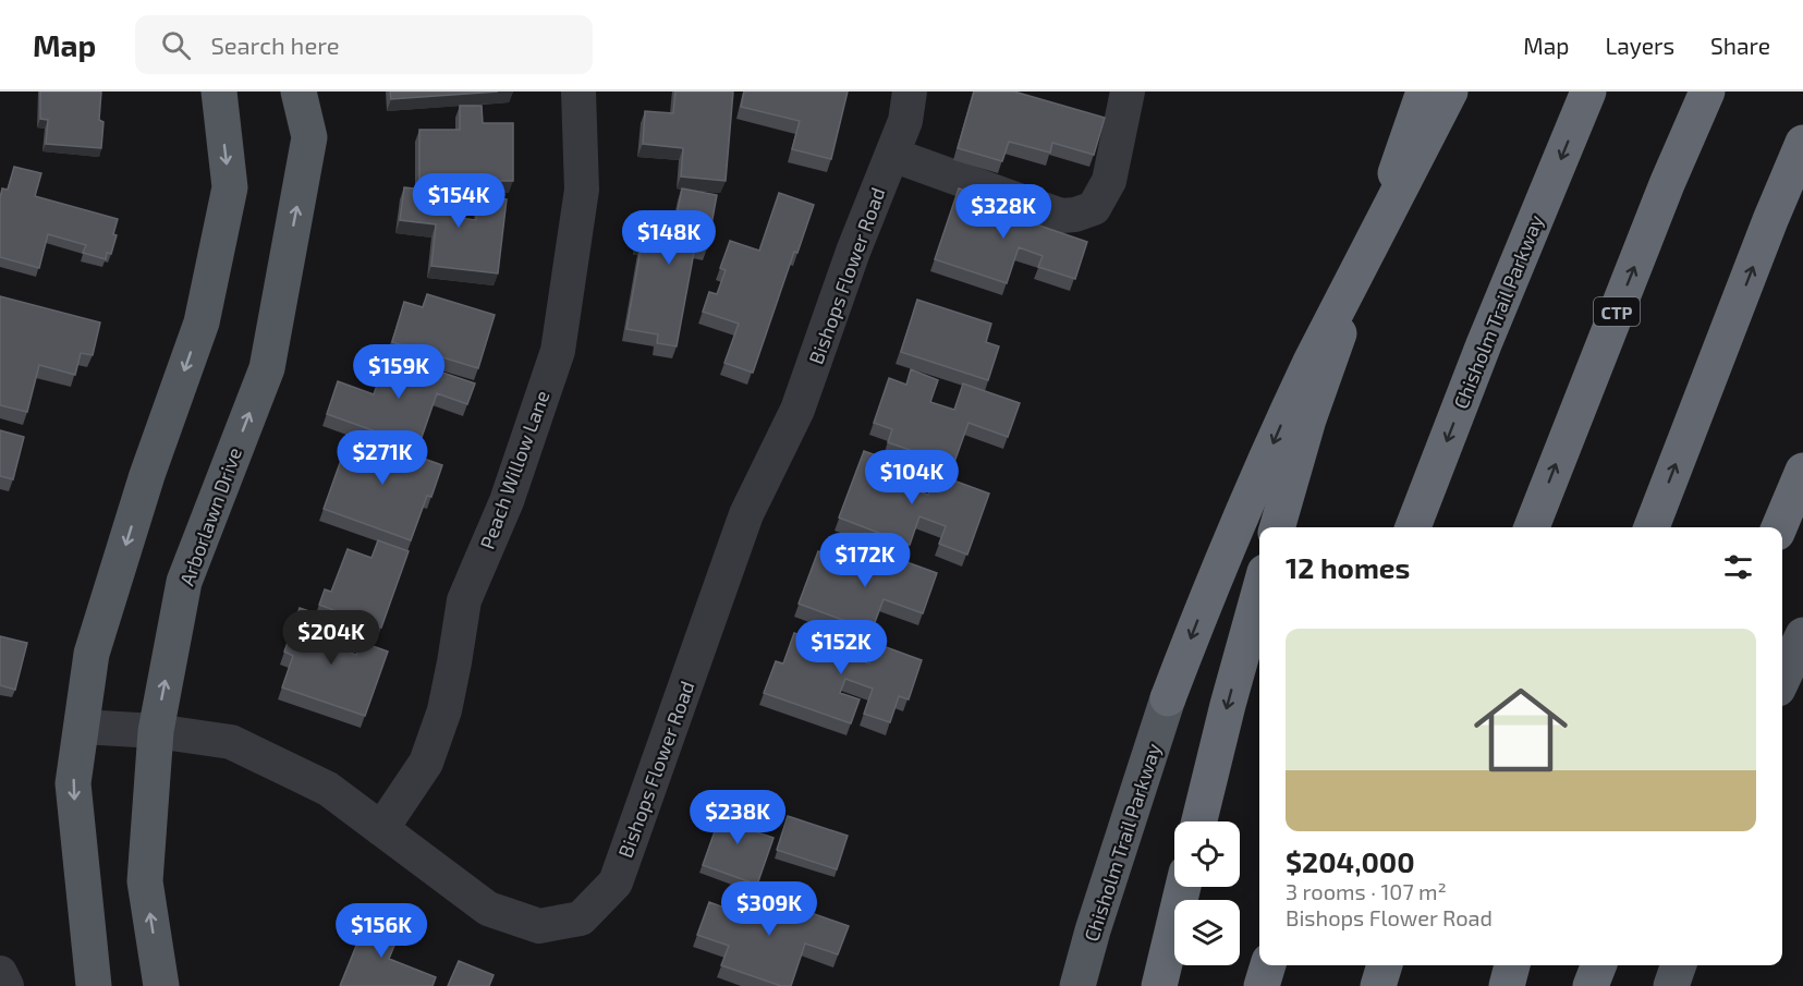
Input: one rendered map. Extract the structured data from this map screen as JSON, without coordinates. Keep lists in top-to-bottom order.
{
  "streets": {
    "highway": ["Chisholm Trail Parkway", "CTP"],
    "main road": ["Arborlawn Drive"],
    "street": ["Bishops Flower Road", "Peach Willow Lane"]
  },
  "crossings": [
    ["Bishops Flower Road", "Peach Willow Lane"],
    ["Bishops Flower Road", "Arborlawn Drive"]
  ],
  "one_way": ["Chisholm Trail Parkway"],
  "page": {
    "header": "Map",
    "search": "Search here",
    "nav": ["Map", "Layers", "Share"],
    "price": [
      "$154K",
      "$328K",
      "$148K",
      "$159K",
      "$271K",
      "$104K",
      "$172K",
      "$204K",
      "$152K",
      "$238K",
      "$309K",
      "$156K"
    ],
    "heading": "12 homes",
    "list": [
      {
        "name": "$204,000",
        "note": "3 rooms · 107 m² · Bishops Flower Road"
      }
    ]
  }
}
